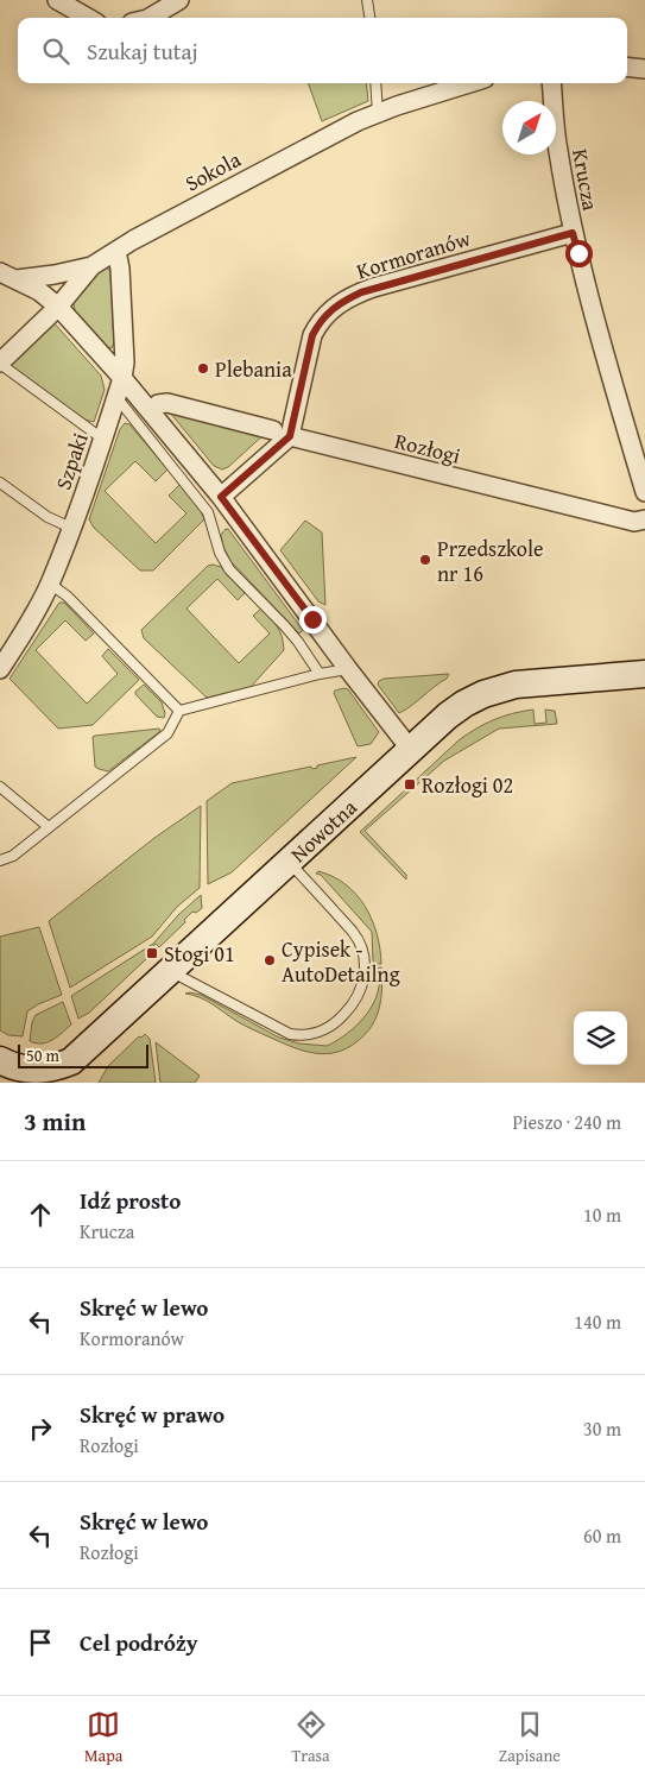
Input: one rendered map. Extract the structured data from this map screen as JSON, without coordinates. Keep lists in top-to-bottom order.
{
  "streets": {
    "street": [
      "Sokola",
      "Krucza",
      "Kormoranów",
      "Rozłogi",
      "Szpaki",
      "Nowotna"
    ]
  },
  "crossings": [
    ["Sokola", "Szpaki"],
    ["Krucza", "Kormoranów"],
    ["Kormoranów", "Rozłogi"]
  ],
  "places": {
    "other": ["Plebania", "Przedszkole nr 16", "Cypisek - AutoDetailng"],
    "transit": ["Rozłogi 02", "Stogi 01"]
  },
  "scale_bar": "50 m",
  "north": "top right",
  "page": {
    "search": "Szukaj tutaj",
    "scale": "50 m",
    "heading": ["3 min", "Pieszo · 240 m"],
    "list": [
      ["Idź prosto", "Krucza", "10 m"],
      ["Skręć w lewo", "Kormoranów", "140 m"],
      ["Skręć w prawo", "Rozłogi", "30 m"],
      ["Skręć w lewo", "Rozłogi", "60 m"],
      "Cel podróży"
    ],
    "nav": ["Mapa", "Trasa", "Zapisane"]
  }
}
